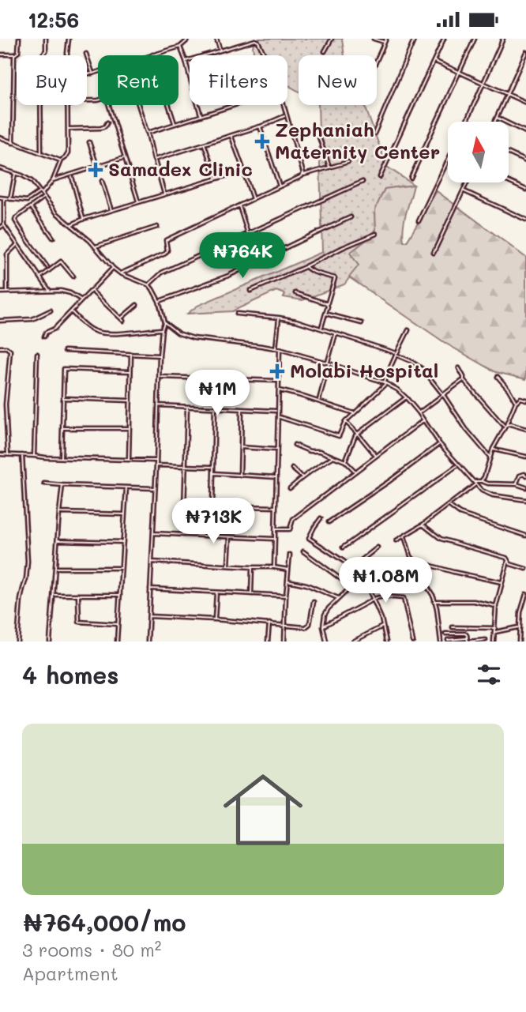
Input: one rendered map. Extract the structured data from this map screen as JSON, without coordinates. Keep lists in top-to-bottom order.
{
  "places": {
    "health": ["Zephaniah Maternity Center", "Samadex Clinic", "Molabi Hospital"]
  },
  "north": "top",
  "page": {
    "status": "12:56",
    "chip": [
      "Buy",
      "Rent",
      "Filters",
      "New"
    ],
    "price": [
      "₦764K",
      "₦1M",
      "₦713K",
      "₦1.08M"
    ],
    "heading": "4 homes",
    "list": [
      {
        "name": "₦764,000/mo",
        "note": "3 rooms · 80 m² · Apartment"
      }
    ]
  }
}
